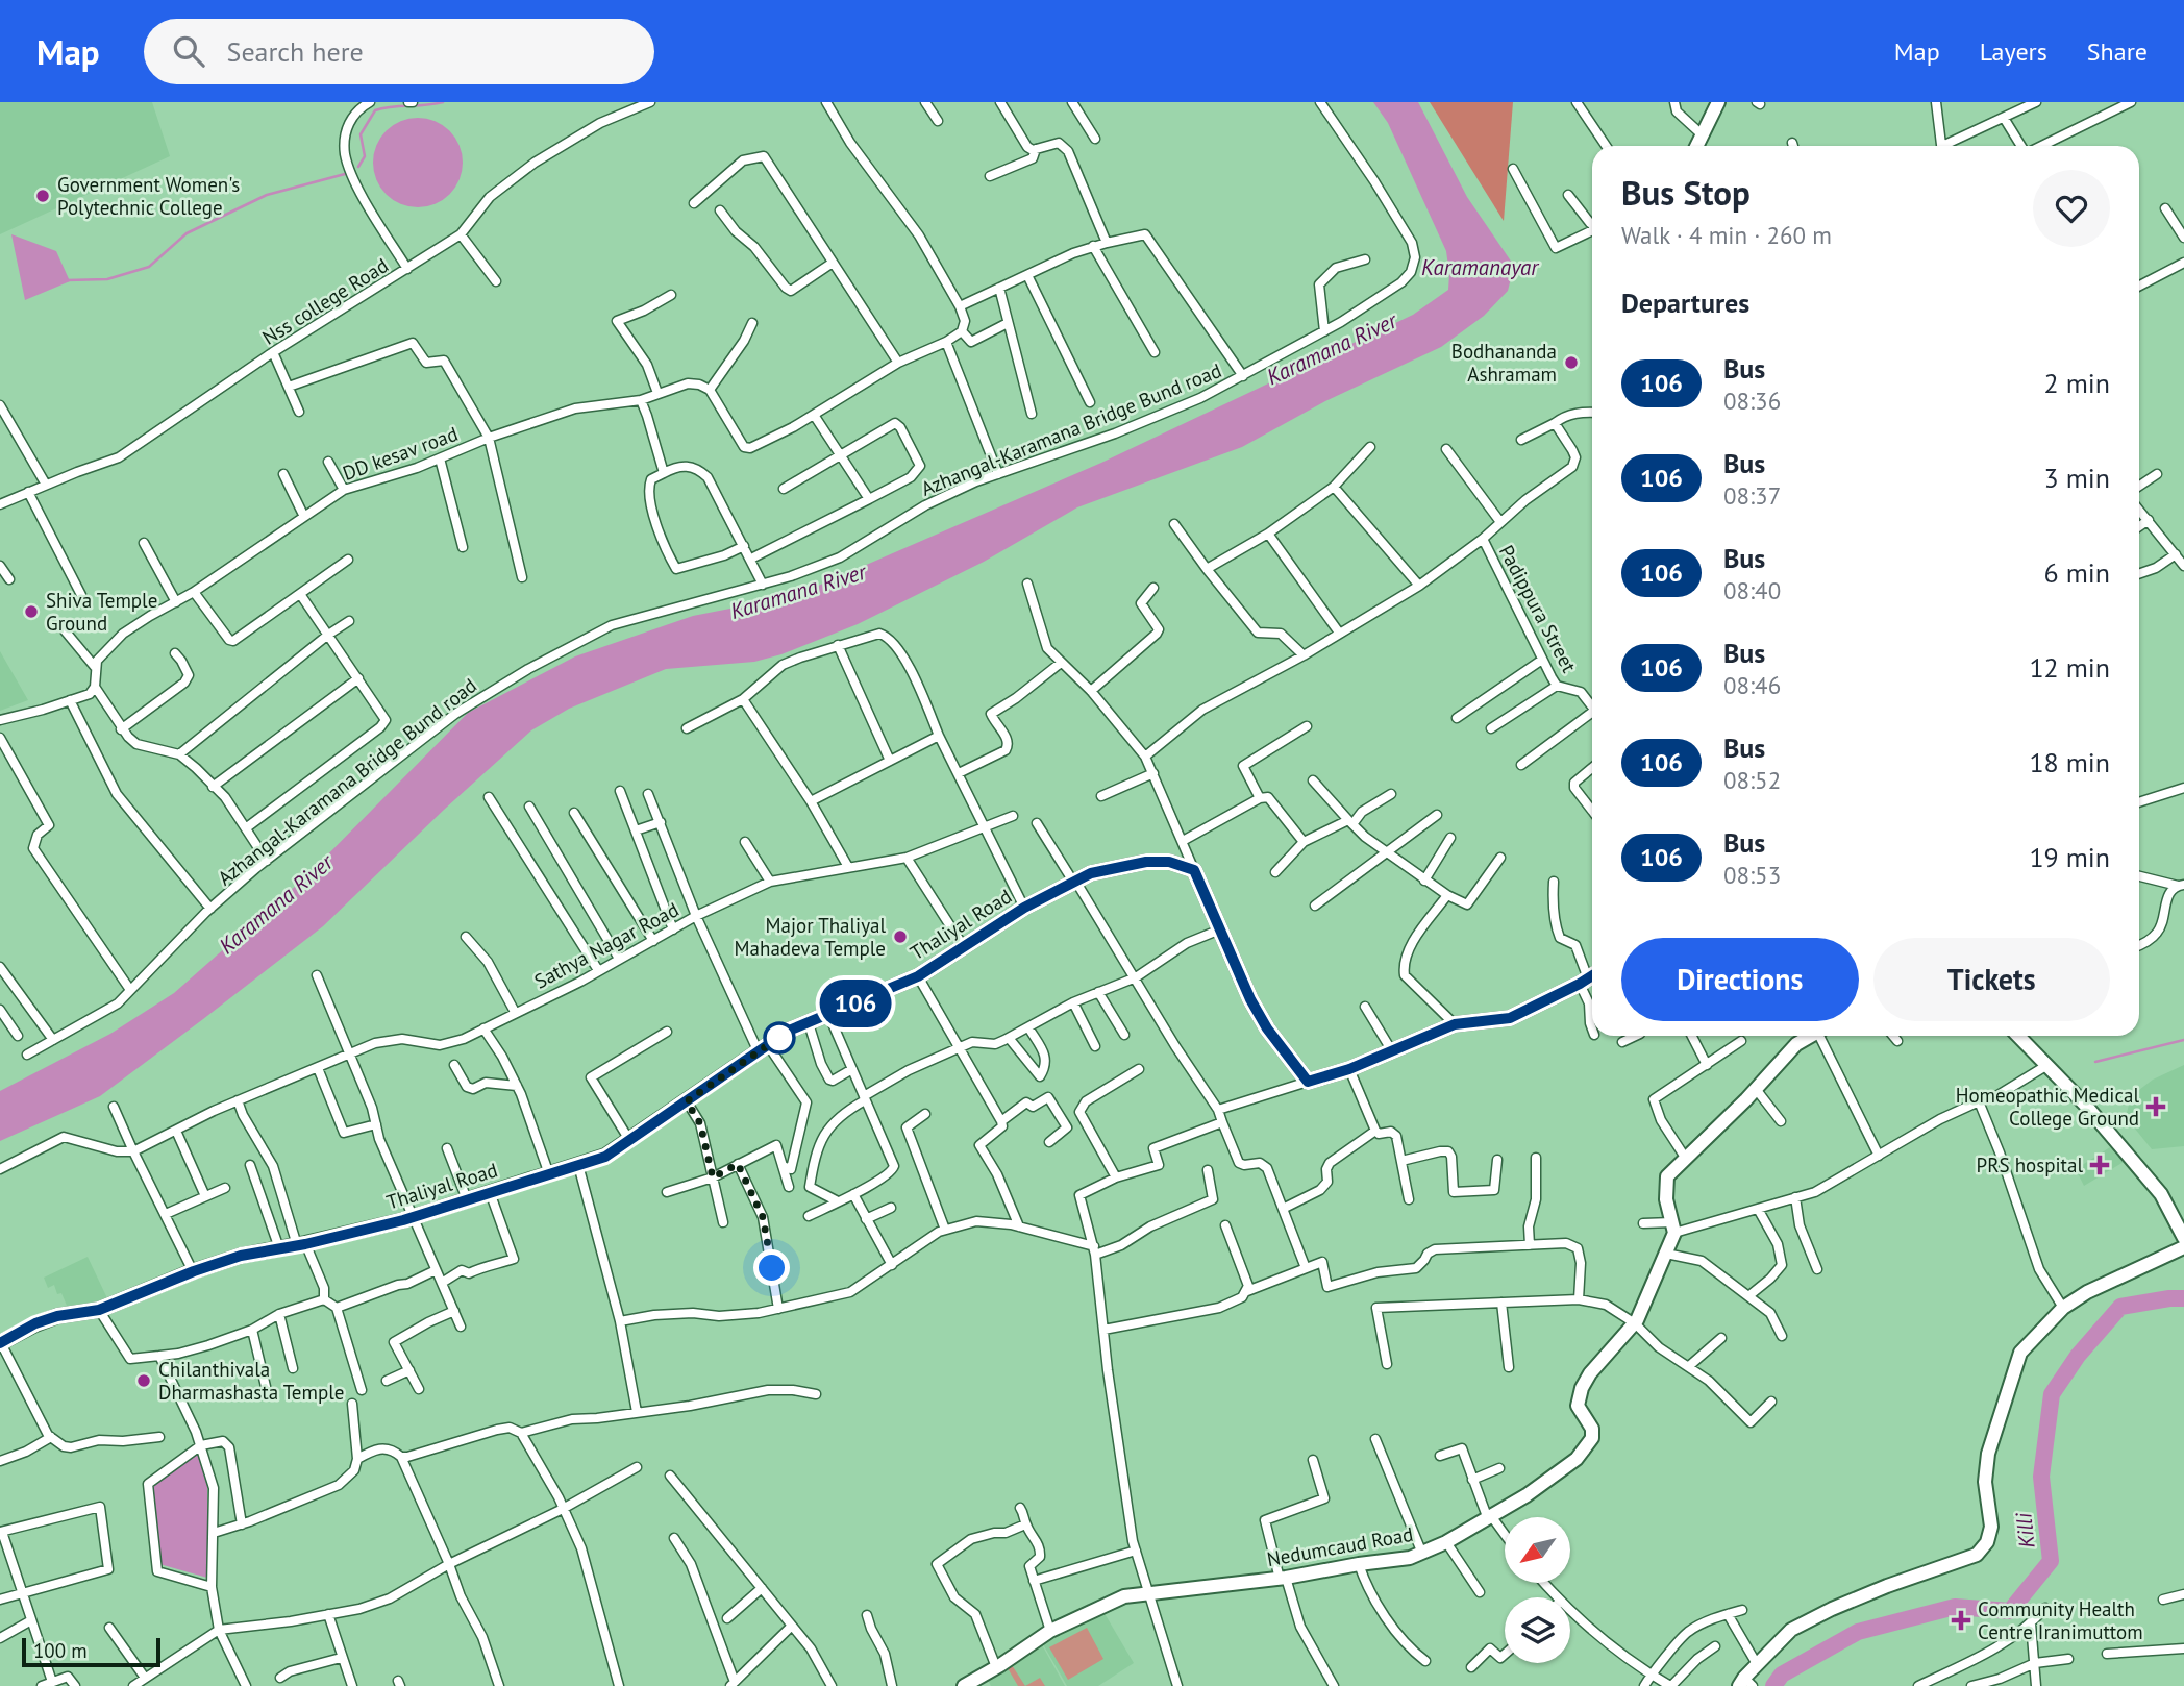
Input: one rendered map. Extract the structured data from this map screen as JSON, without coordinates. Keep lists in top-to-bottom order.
{
  "streets": {
    "street": [
      "Nss college Road",
      "Azhangal-Karamana Bridge Bund road",
      "DD kesav road",
      "Padippura Street",
      "Thaliyal Road",
      "Sathya Nagar Road",
      "Nedumcaud Road"
    ]
  },
  "crossings": [
    ["Thaliyal Road", "Sathya Nagar Road"]
  ],
  "water": ["Karamanayar", "Karamana River", "Killi"],
  "places": {
    "other": [
      "Government Women's Polytechnic College",
      "Bodhananda Ashramam",
      "Shiva Temple Ground",
      "Major Thaliyal Mahadeva Temple",
      "Chilanthivala Dharmashasta Temple"
    ],
    "health": ["Homeopathic Medical College Ground", "PRS hospital", "Community Health Centre Iranimuttom"]
  },
  "lines": ["bus line 106"],
  "scale_bar": "100 m",
  "north": "bottom left",
  "page": {
    "header": "Map",
    "search": "Search here",
    "nav": ["Map", "Layers", "Share"],
    "on_map": "106",
    "heading": [
      ["Bus Stop", "Walk · 4 min · 260 m"],
      "Departures"
    ],
    "list": [
      {
        "mark": "106",
        "name": "Bus",
        "note": "08:36",
        "value": "2 min"
      },
      {
        "mark": "106",
        "name": "Bus",
        "note": "08:37",
        "value": "3 min"
      },
      {
        "mark": "106",
        "name": "Bus",
        "note": "08:40",
        "value": "6 min"
      },
      {
        "mark": "106",
        "name": "Bus",
        "note": "08:46",
        "value": "12 min"
      },
      {
        "mark": "106",
        "name": "Bus",
        "note": "08:52",
        "value": "18 min"
      },
      {
        "mark": "106",
        "name": "Bus",
        "note": "08:53",
        "value": "19 min"
      }
    ],
    "buttons": ["Directions", "Tickets"],
    "scale": "100 m"
  }
}
